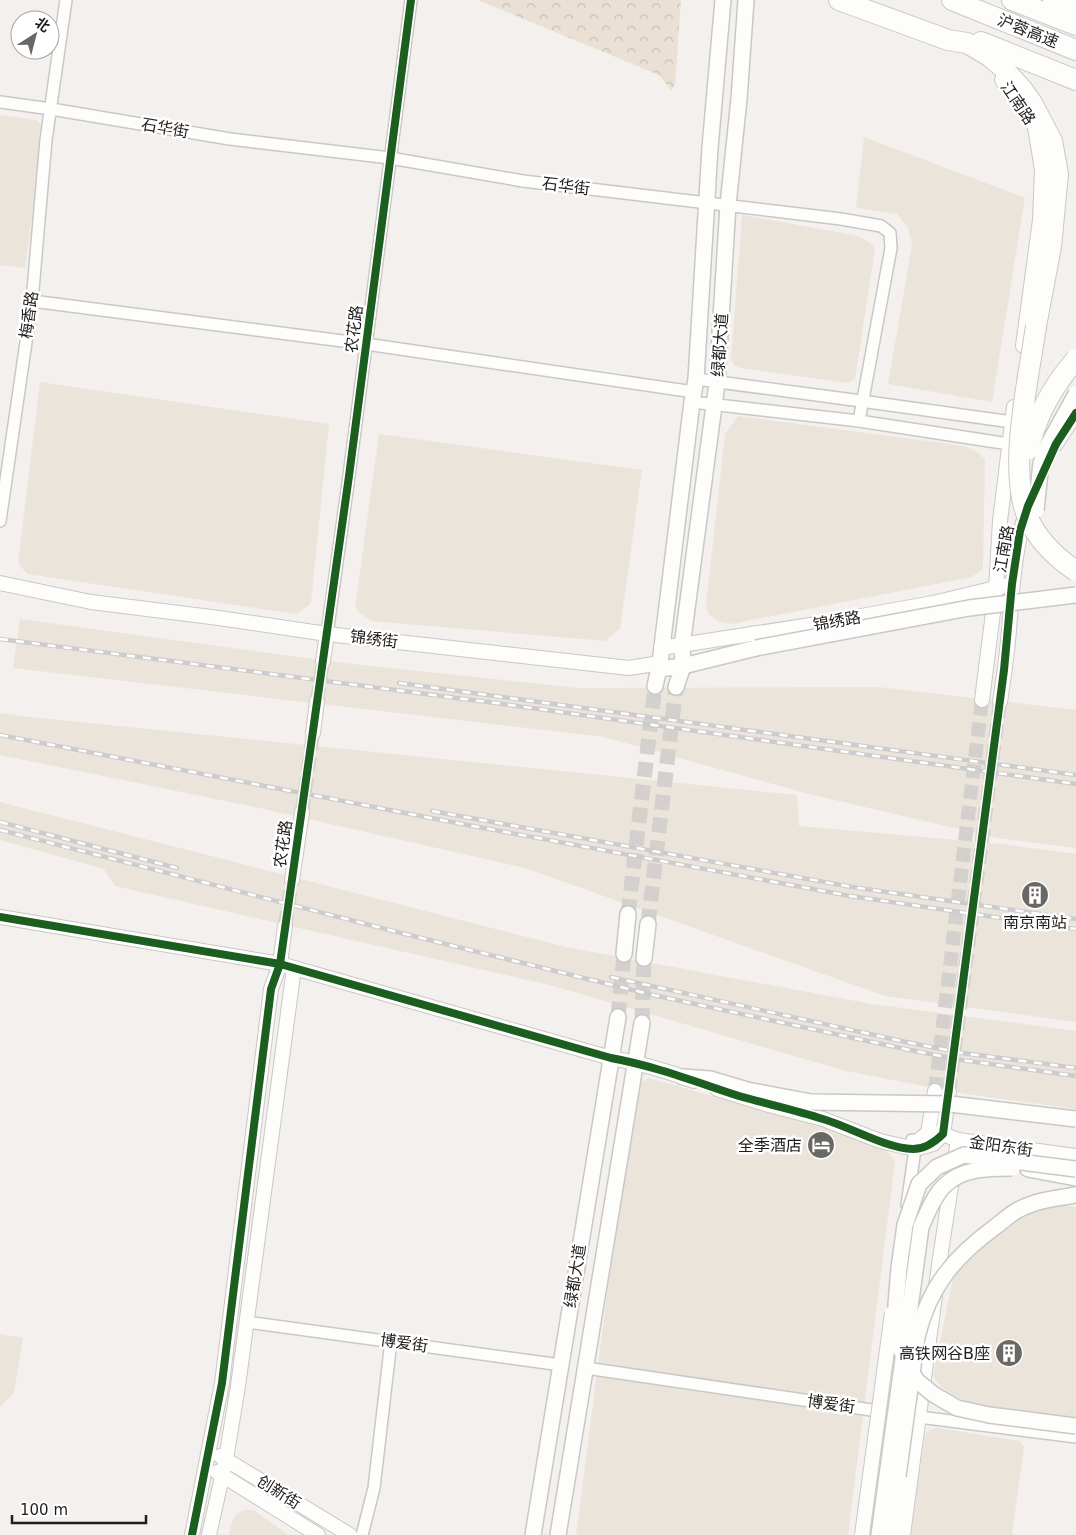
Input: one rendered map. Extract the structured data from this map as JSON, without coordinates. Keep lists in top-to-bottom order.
{
  "streets": {
    "highway": ["沪蓉高速"],
    "main road": ["绿都大道"],
    "street": [
      "江南路",
      "石华街",
      "梅香路",
      "农花路",
      "锦绣路",
      "锦绣街",
      "金阳东街",
      "博爱街",
      "创新街"
    ]
  },
  "crossings": [
    ["江南路", "锦绣路"],
    ["石华街", "梅香路"],
    ["石华街", "农花路"],
    ["石华街", "绿都大道"],
    ["农花路", "锦绣街"],
    ["绿都大道", "锦绣路"],
    ["绿都大道", "锦绣街"],
    ["绿都大道", "博爱街"],
    ["锦绣路", "锦绣街"]
  ],
  "places": {
    "building": ["南京南站", "高铁网谷B座"],
    "hotel": ["全季酒店"]
  },
  "scale_bar": "100 m",
  "north": "top right"
}
